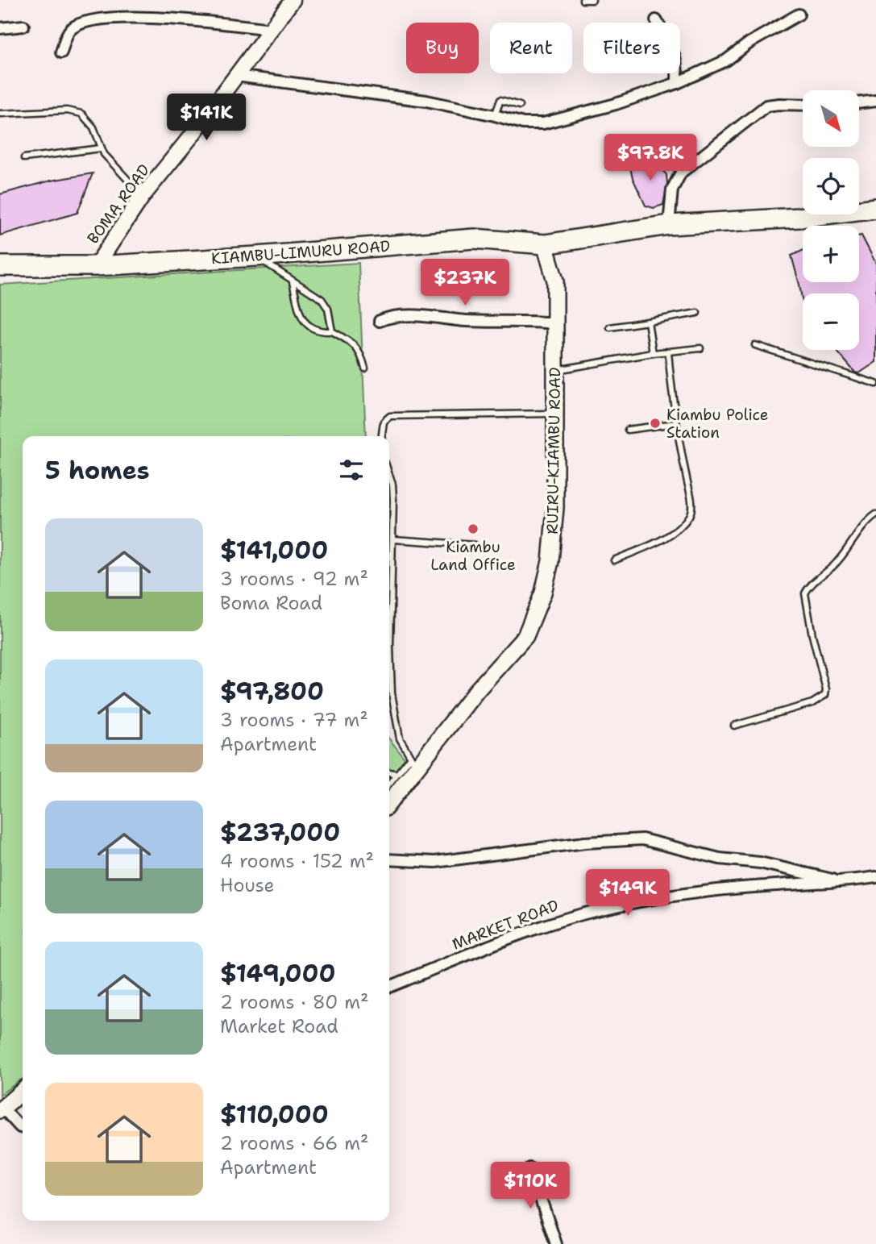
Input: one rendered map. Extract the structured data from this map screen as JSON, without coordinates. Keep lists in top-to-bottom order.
{
  "streets": {
    "highway": ["KIAMBU-LIMURU ROAD"],
    "main road": ["BOMA ROAD", "RUIRU-KIAMBU ROAD"],
    "street": ["MARKET ROAD"]
  },
  "crossings": [
    ["BOMA ROAD", "KIAMBU-LIMURU ROAD"],
    ["KIAMBU-LIMURU ROAD", "RUIRU-KIAMBU ROAD"]
  ],
  "places": ["Kiambu Police Station", "Kiambu Land Office"],
  "north": "bottom right",
  "page": {
    "chip": ["Buy", "Rent", "Filters"],
    "map_buttons": ["+", "−"],
    "price": [
      "$141K",
      "$97.8K",
      "$237K",
      "$149K",
      "$110K"
    ],
    "heading": "5 homes",
    "list": [
      {
        "name": "$141,000",
        "note": "3 rooms · 92 m² · Boma Road"
      },
      {
        "name": "$97,800",
        "note": "3 rooms · 77 m² · Apartment"
      },
      {
        "name": "$237,000",
        "note": "4 rooms · 152 m² · House"
      },
      {
        "name": "$149,000",
        "note": "2 rooms · 80 m² · Market Road"
      },
      {
        "name": "$110,000",
        "note": "2 rooms · 66 m² · Apartment"
      }
    ]
  }
}
